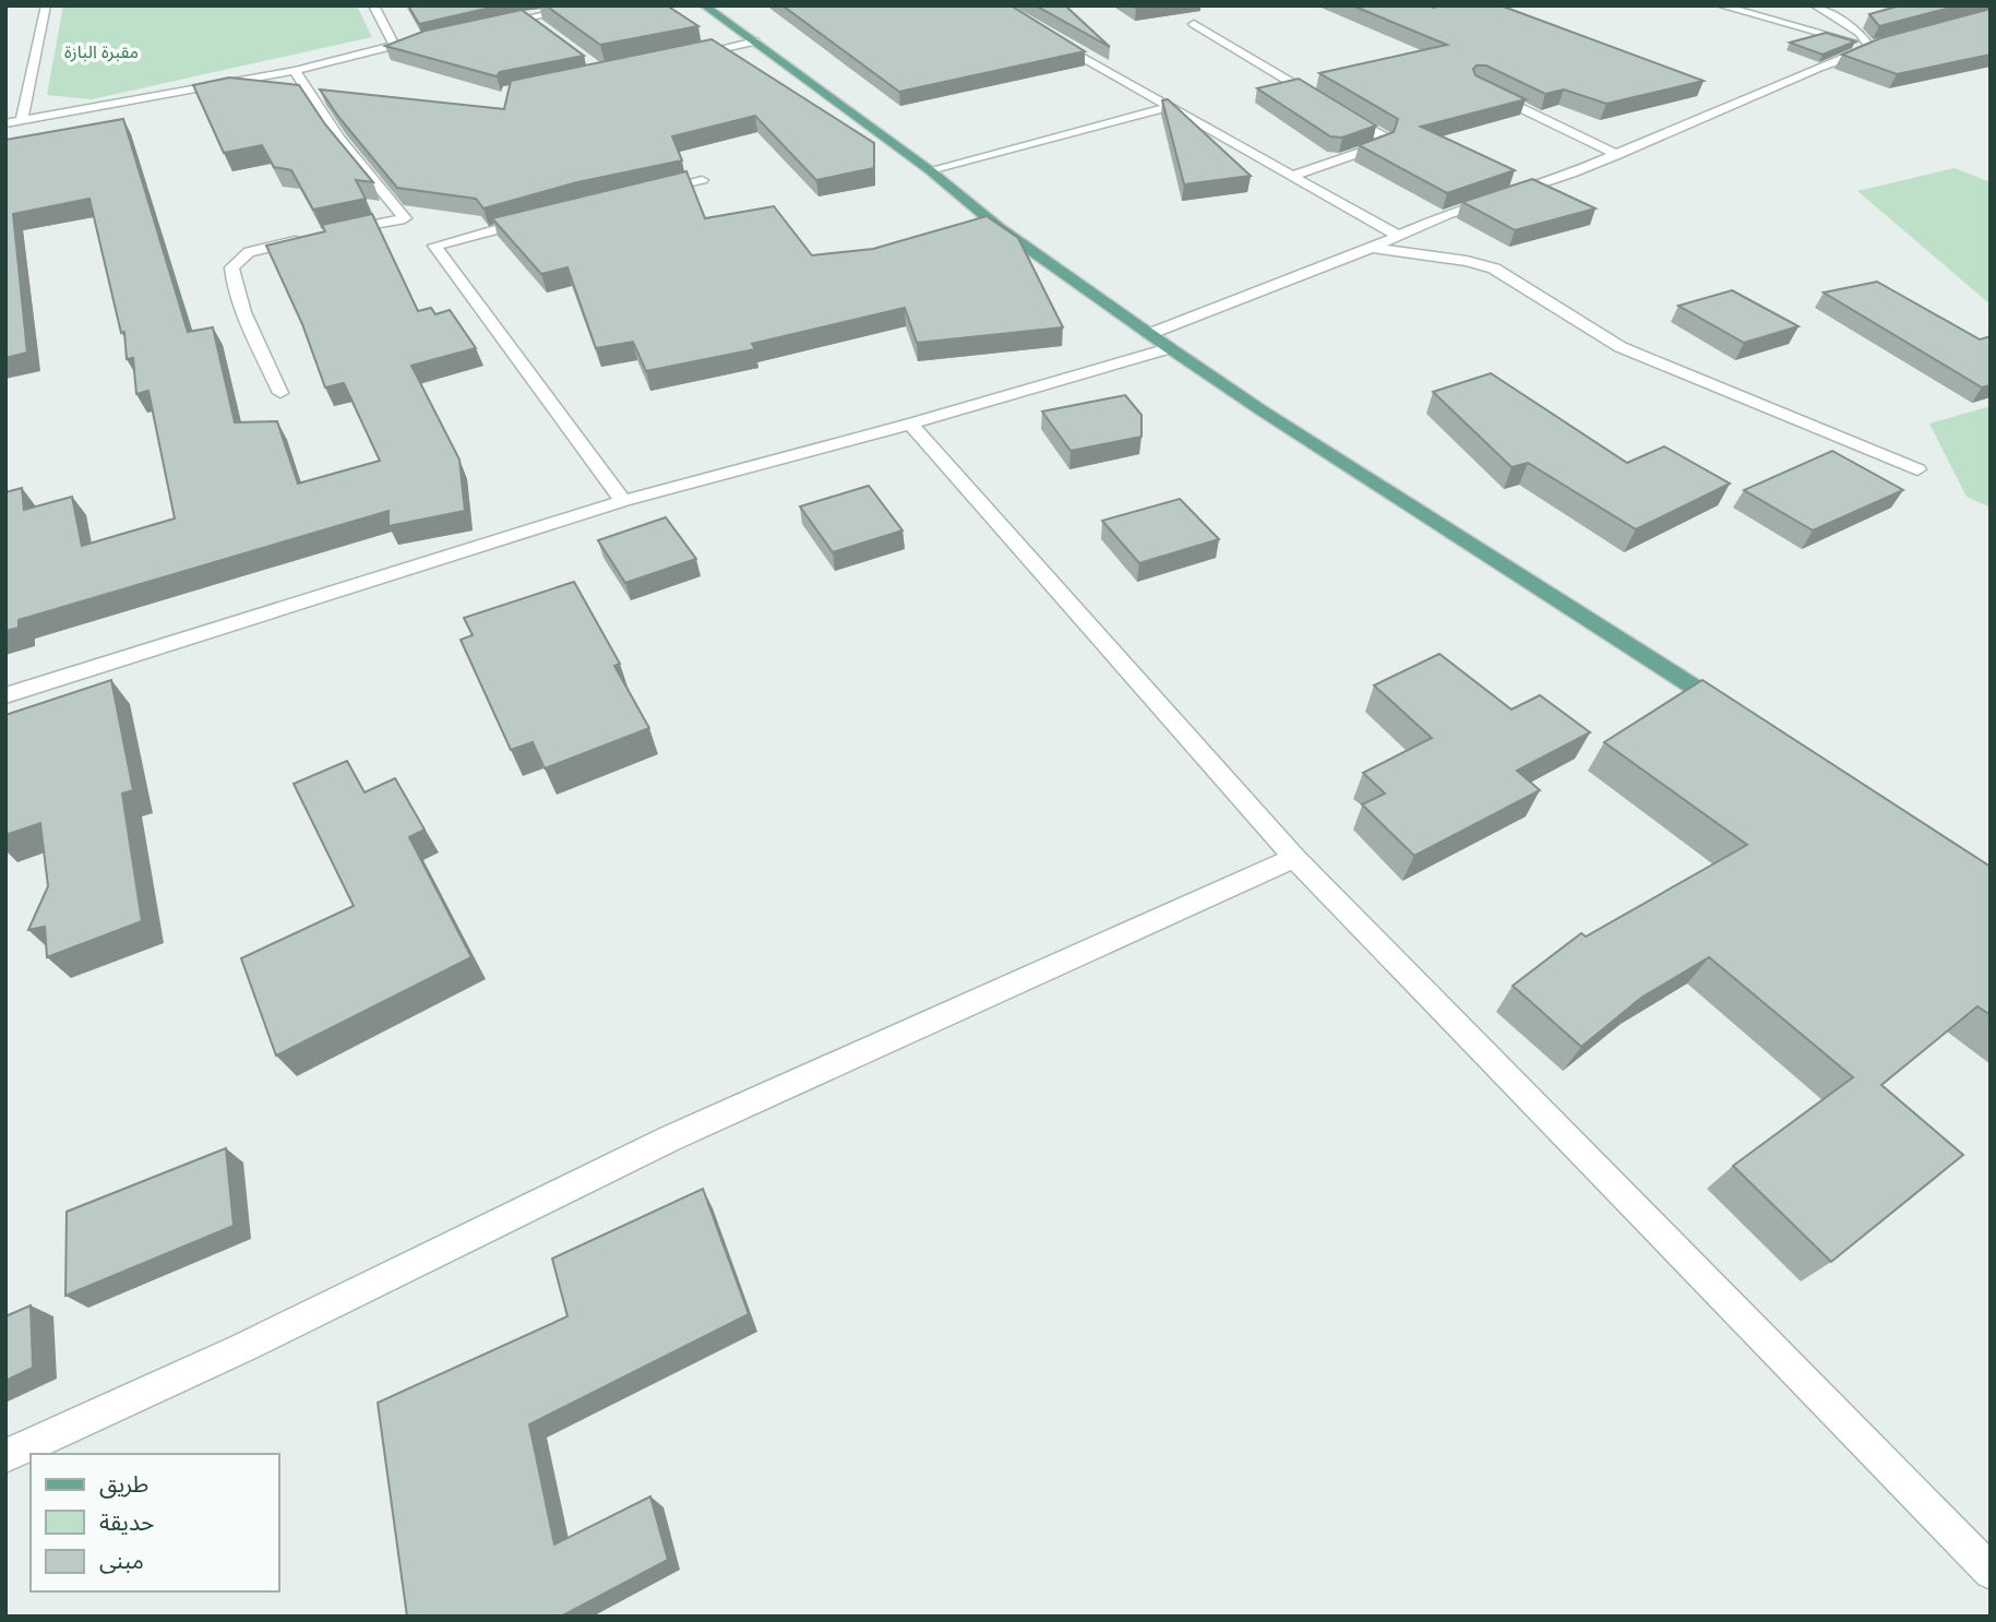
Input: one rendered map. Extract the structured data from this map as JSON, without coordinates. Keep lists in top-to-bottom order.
{
  "parks": ["مقبرة البازة"],
  "legend": ["طريق", "حديقة", "مبنى"]
}
